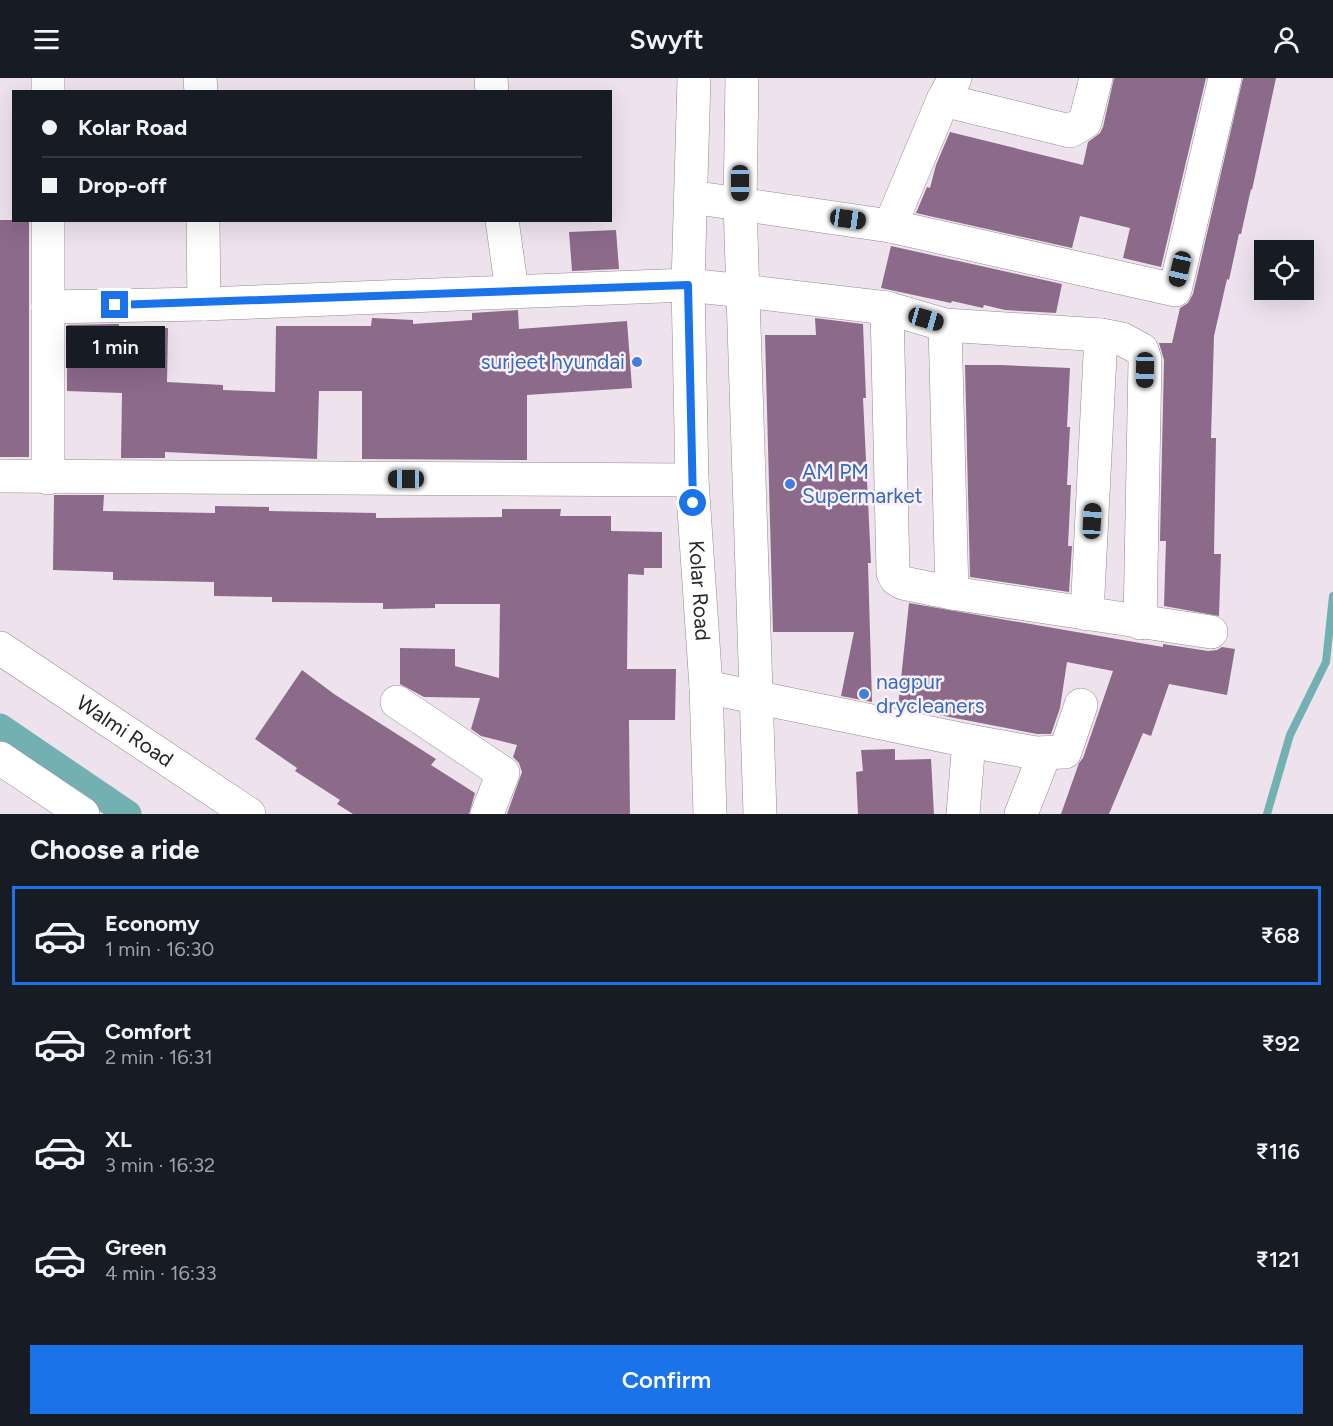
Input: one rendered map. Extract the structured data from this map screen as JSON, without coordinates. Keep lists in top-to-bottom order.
{
  "streets": {
    "street": ["Kolar Road", "Walmi Road"]
  },
  "places": ["surjeet hyundai", "AM PM Supermarket", "nagpur drycleaners"],
  "page": {
    "header": "Swyft",
    "banner": ["Kolar Road", "Drop-off"],
    "bubble": "1 min",
    "heading": "Choose a ride",
    "list": [
      {
        "name": "Economy",
        "note": "1 min · 16:30",
        "value": "₹68"
      },
      {
        "name": "Comfort",
        "note": "2 min · 16:31",
        "value": "₹92"
      },
      {
        "name": "XL",
        "note": "3 min · 16:32",
        "value": "₹116"
      },
      {
        "name": "Green",
        "note": "4 min · 16:33",
        "value": "₹121"
      }
    ],
    "buttons": "Confirm"
  }
}
